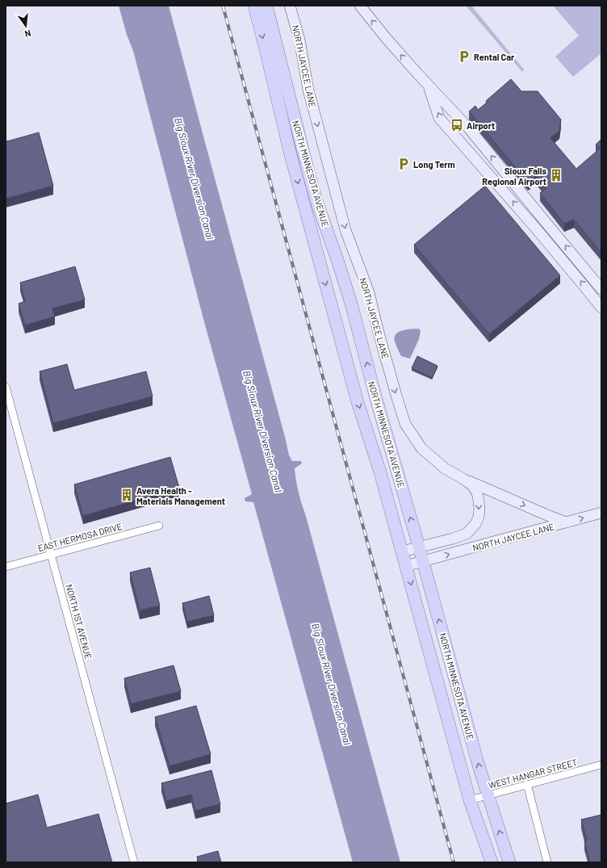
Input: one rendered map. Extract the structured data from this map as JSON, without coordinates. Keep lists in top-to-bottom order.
{
  "streets": {
    "main road": ["NORTH JAYCEE LANE", "NORTH MINNESOTA AVENUE"],
    "street": ["EAST HERMOSA DRIVE", "NORTH 1ST AVENUE", "WEST HANGAR STREET"]
  },
  "crossings": [
    ["NORTH JAYCEE LANE", "NORTH MINNESOTA AVENUE"],
    ["NORTH MINNESOTA AVENUE", "WEST HANGAR STREET"],
    ["EAST HERMOSA DRIVE", "NORTH 1ST AVENUE"]
  ],
  "water": ["Big Sioux River Diversion Canal"],
  "places": {
    "parking": ["Rental Car", "Long Term"],
    "bus stop": ["Airport"],
    "building": ["Sioux Falls Regional Airport", "Avera Health - Materials Management"]
  },
  "north": "bottom"
}
